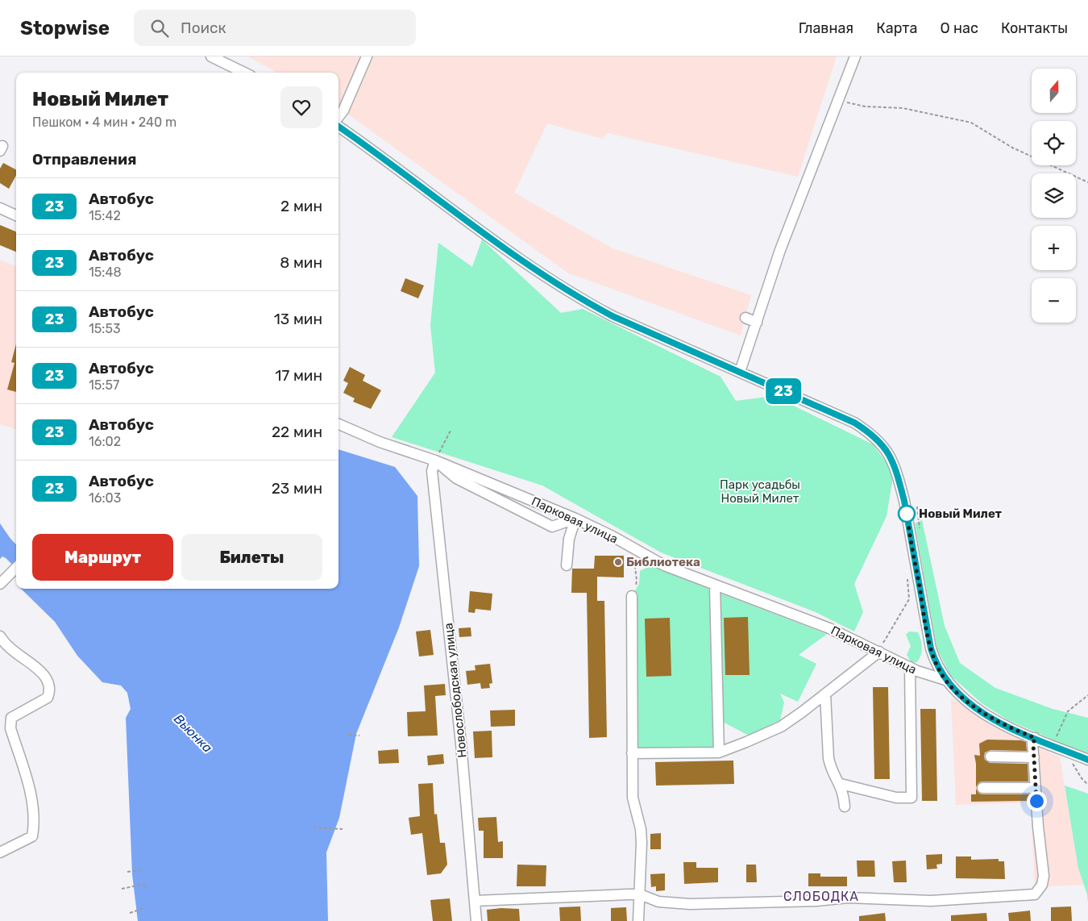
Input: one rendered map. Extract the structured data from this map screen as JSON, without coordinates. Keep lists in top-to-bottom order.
{
  "streets": {
    "street": ["Парковая улица", "Новослободская улица"]
  },
  "crossings": [
    ["Парковая улица", "Новослободская улица"]
  ],
  "districts": ["СЛОБОДКА"],
  "water": ["Вьюнка"],
  "parks": ["Парк усадьбы Новый Милет"],
  "places": ["Новый Милет", "Библиотека"],
  "lines": ["bus line 23"],
  "north": "top",
  "page": {
    "header": "Stopwise",
    "search": "Поиск",
    "nav": [
      "Главная",
      "Карта",
      "О нас",
      "Контакты"
    ],
    "on_map": "23",
    "map_buttons": ["+", "−"],
    "heading": [
      ["Новый Милет", "Пешком · 4 мин · 240 m"],
      "Отправления"
    ],
    "list": [
      {
        "mark": "23",
        "name": "Автобус",
        "note": "15:42",
        "value": "2 мин"
      },
      {
        "mark": "23",
        "name": "Автобус",
        "note": "15:48",
        "value": "8 мин"
      },
      {
        "mark": "23",
        "name": "Автобус",
        "note": "15:53",
        "value": "13 мин"
      },
      {
        "mark": "23",
        "name": "Автобус",
        "note": "15:57",
        "value": "17 мин"
      },
      {
        "mark": "23",
        "name": "Автобус",
        "note": "16:02",
        "value": "22 мин"
      },
      {
        "mark": "23",
        "name": "Автобус",
        "note": "16:03",
        "value": "23 мин"
      }
    ],
    "buttons": ["Маршрут", "Билеты"]
  }
}
